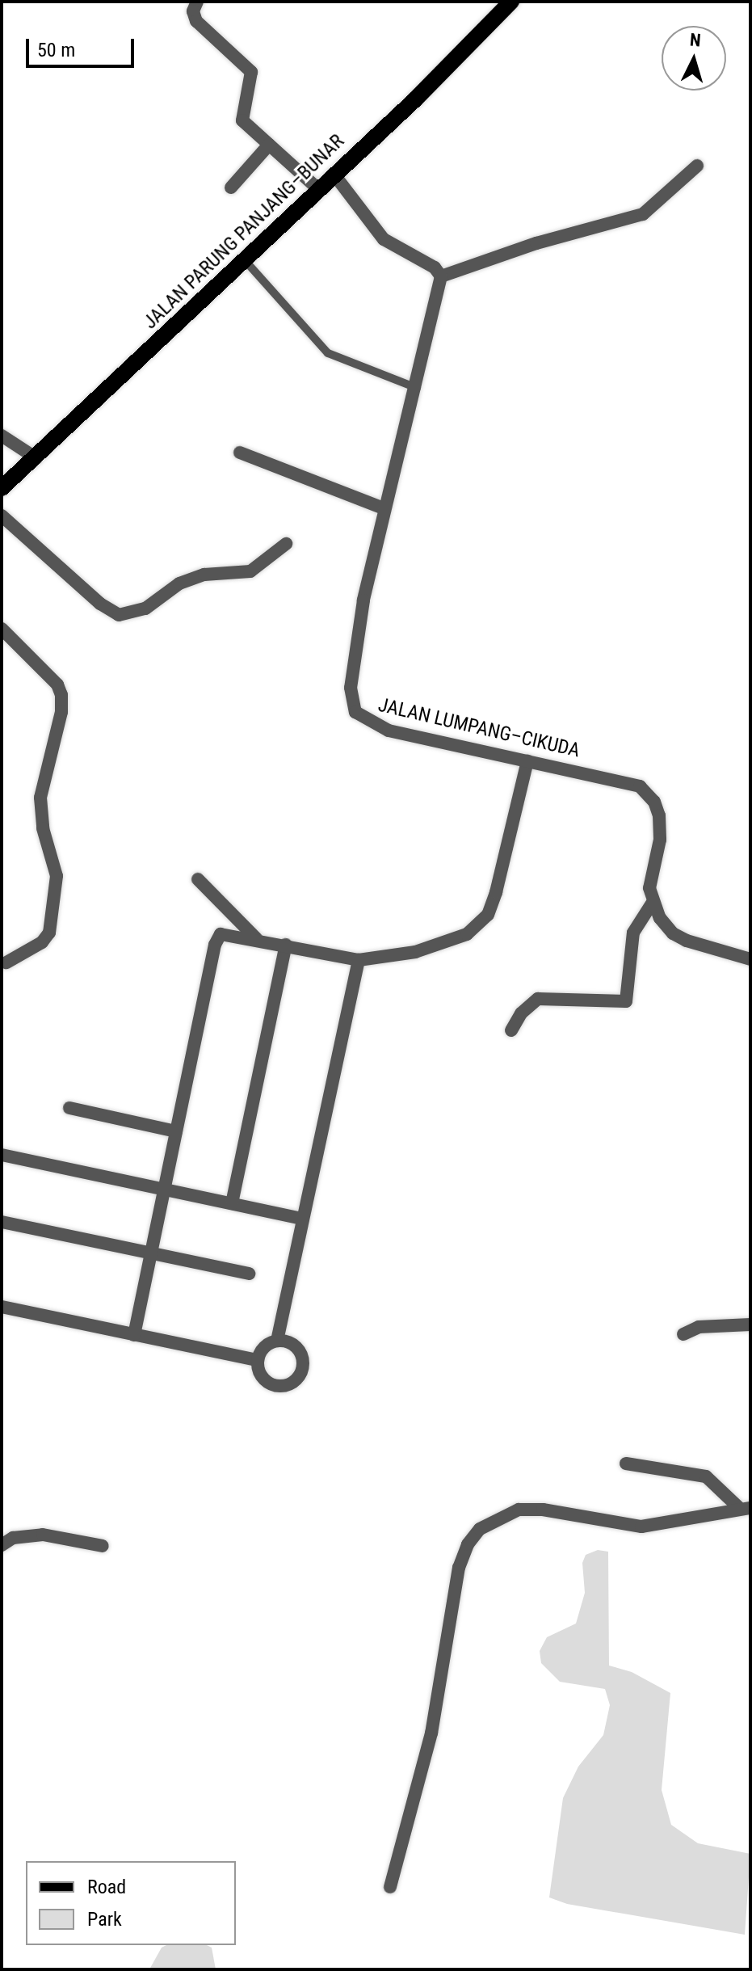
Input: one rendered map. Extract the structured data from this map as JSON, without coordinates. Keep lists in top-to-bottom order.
{
  "streets": {
    "main road": ["JALAN PARUNG PANJANG–BUNAR"],
    "street": ["JALAN LUMPANG–CIKUDA"]
  },
  "legend": ["Road", "Park"],
  "scale_bar": "50 m",
  "north": "top"
}
